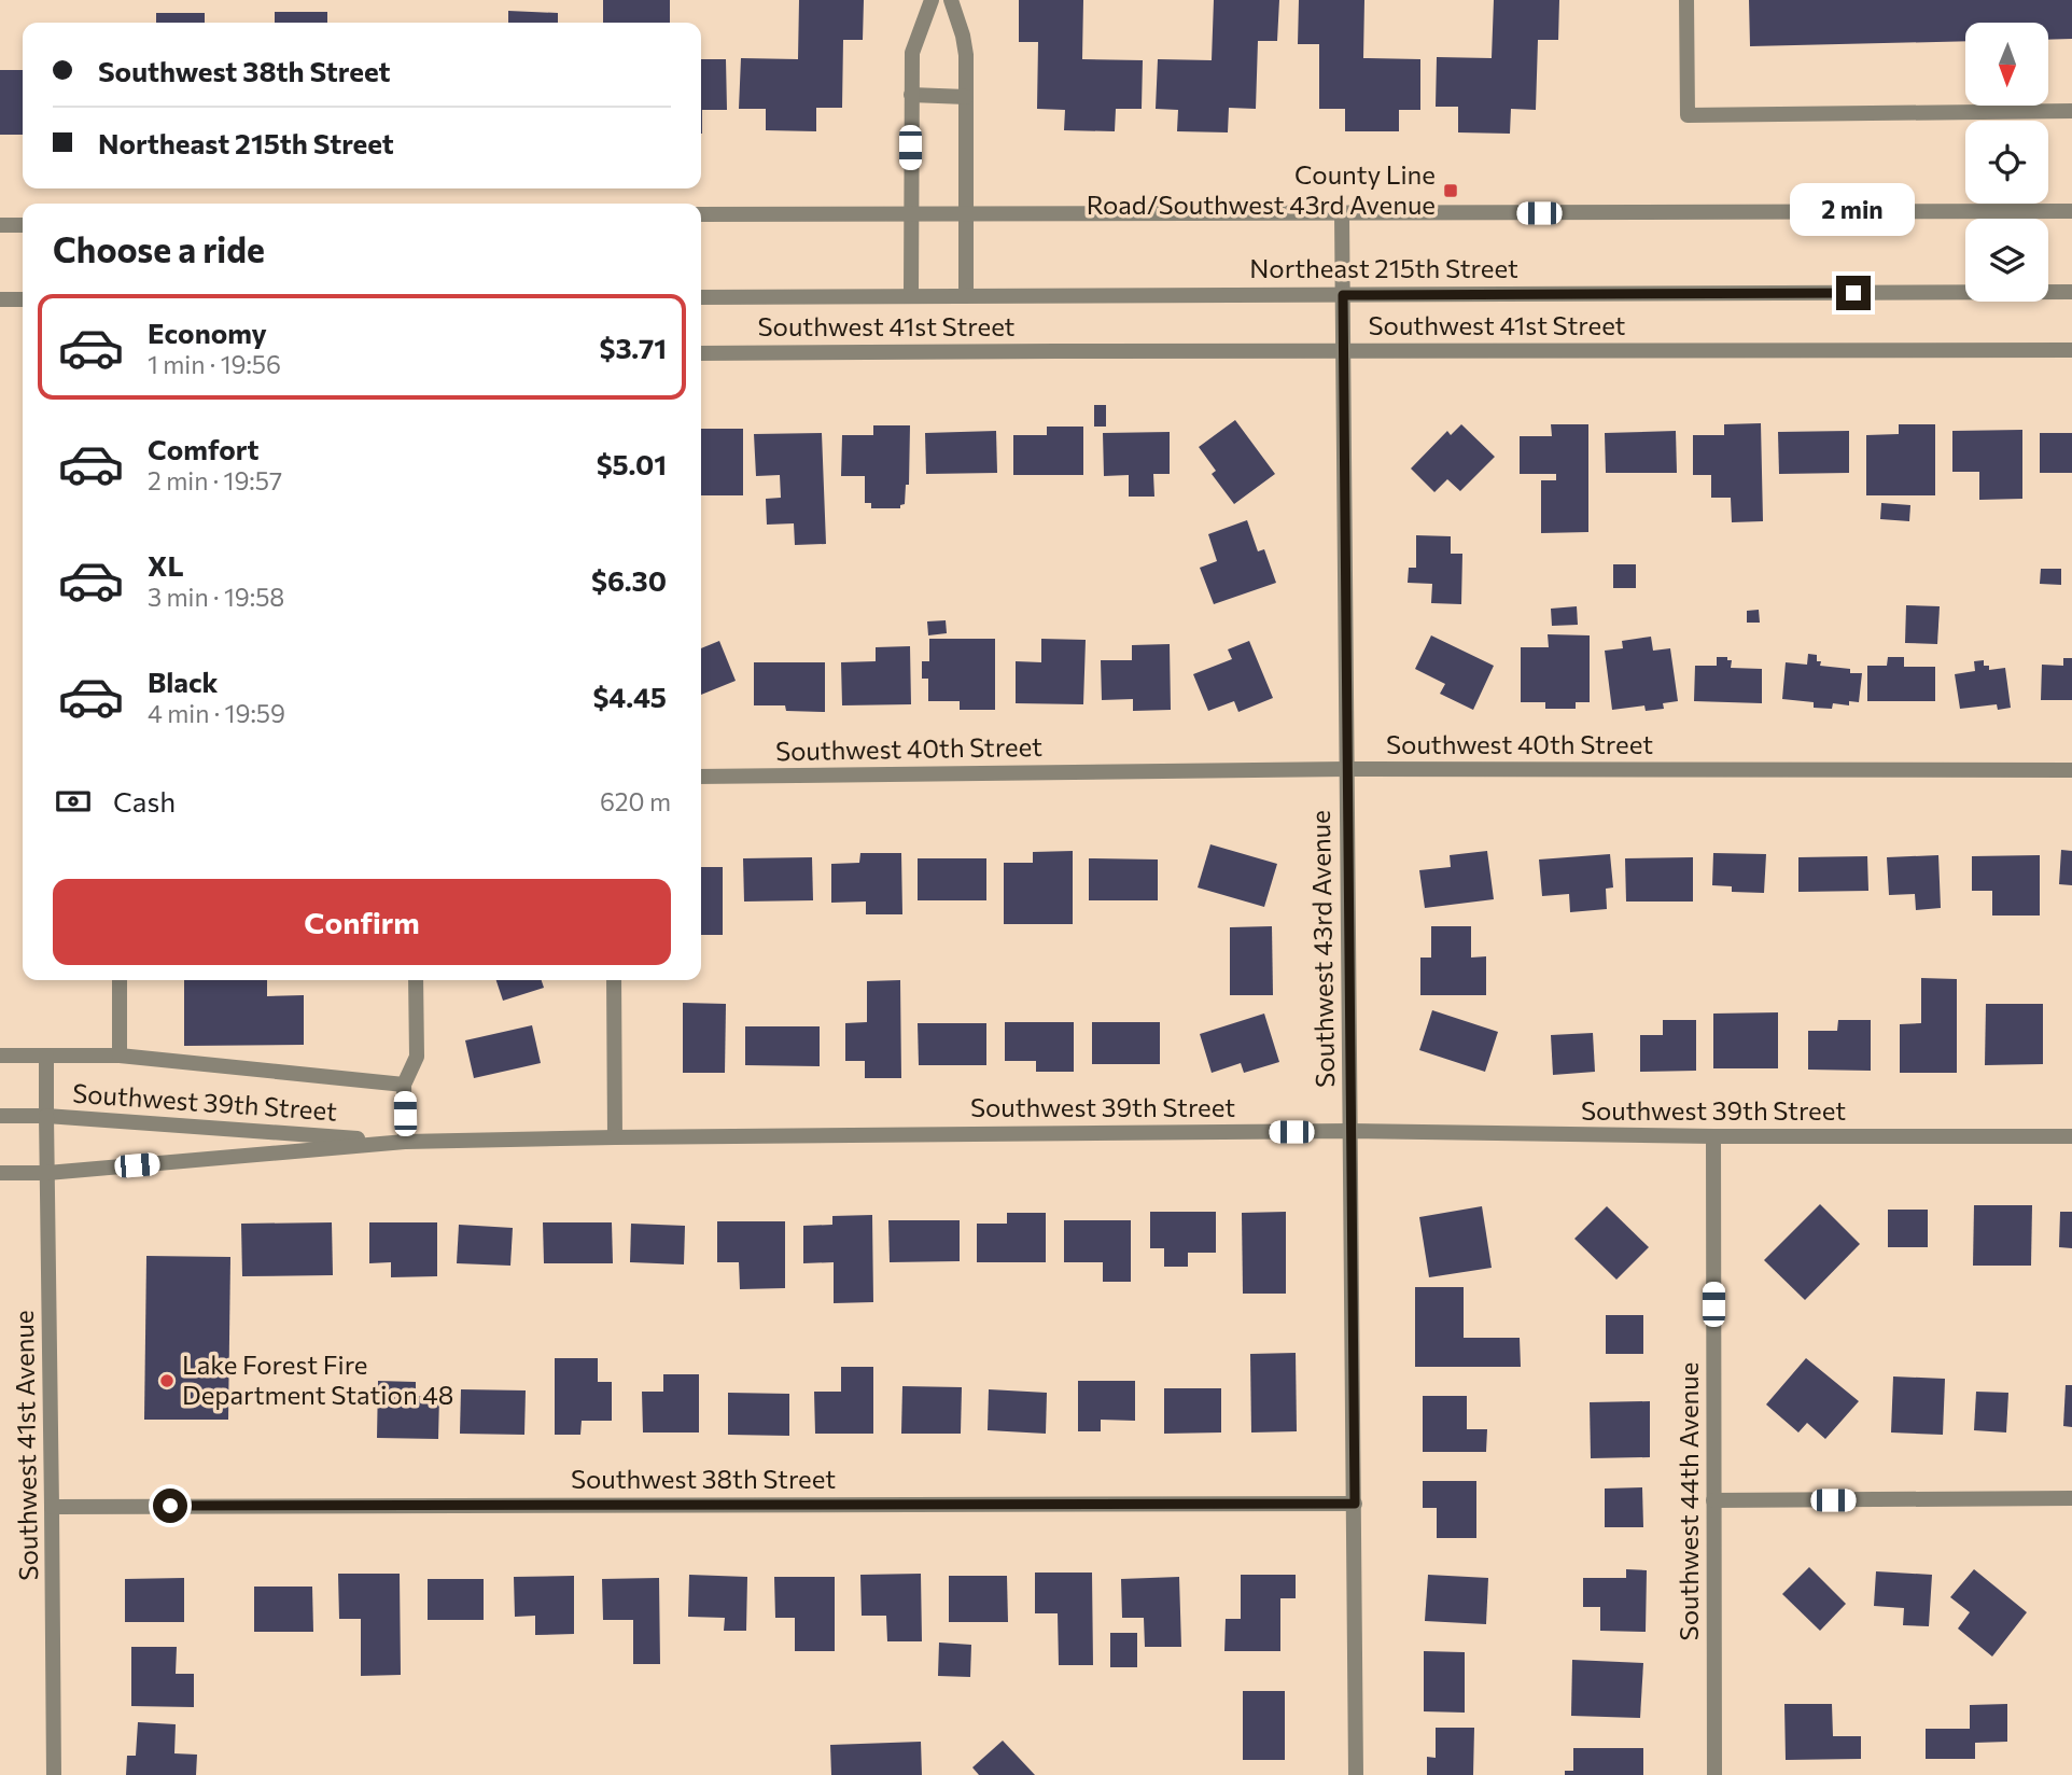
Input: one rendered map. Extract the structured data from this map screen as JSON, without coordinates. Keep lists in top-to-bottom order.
{
  "streets": {
    "street": [
      "Northeast 215th Street",
      "Southwest 41st Street",
      "Southwest 40th Street",
      "Southwest 43rd Avenue",
      "Southwest 39th Street",
      "Southwest 41st Avenue",
      "Southwest 38th Street",
      "Southwest 44th Avenue"
    ]
  },
  "crossings": [
    ["Northeast 215th Street", "Southwest 43rd Avenue"],
    ["Southwest 41st Street", "Southwest 43rd Avenue"],
    ["Southwest 40th Street", "Southwest 43rd Avenue"],
    ["Southwest 43rd Avenue", "Southwest 39th Street"],
    ["Southwest 43rd Avenue", "Southwest 38th Street"],
    ["Southwest 39th Street", "Southwest 41st Avenue"],
    ["Southwest 39th Street", "Southwest 44th Avenue"],
    ["Southwest 41st Avenue", "Southwest 38th Street"]
  ],
  "places": {
    "transit": ["County Line Road/Southwest 43rd Avenue"],
    "other": ["Lake Forest Fire Department Station 48"]
  },
  "north": "bottom",
  "page": {
    "banner": ["Southwest 38th Street", "Northeast 215th Street"],
    "bubble": "2 min",
    "heading": "Choose a ride",
    "list": [
      {
        "name": "Economy",
        "note": "1 min · 19:56",
        "value": "$3.71"
      },
      {
        "name": "Comfort",
        "note": "2 min · 19:57",
        "value": "$5.01"
      },
      {
        "name": "XL",
        "note": "3 min · 19:58",
        "value": "$6.30"
      },
      {
        "name": "Black",
        "note": "4 min · 19:59",
        "value": "$4.45"
      }
    ],
    "pay": ["Cash", "620 m"],
    "buttons": "Confirm"
  }
}
